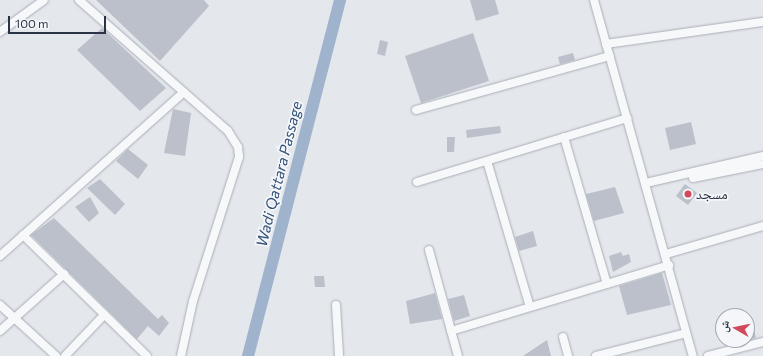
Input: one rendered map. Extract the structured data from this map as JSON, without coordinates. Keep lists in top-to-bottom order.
{
  "water": ["Wadi Qattara Passage"],
  "places": ["مسجد"],
  "scale_bar": "100 m",
  "north": "left"
}
